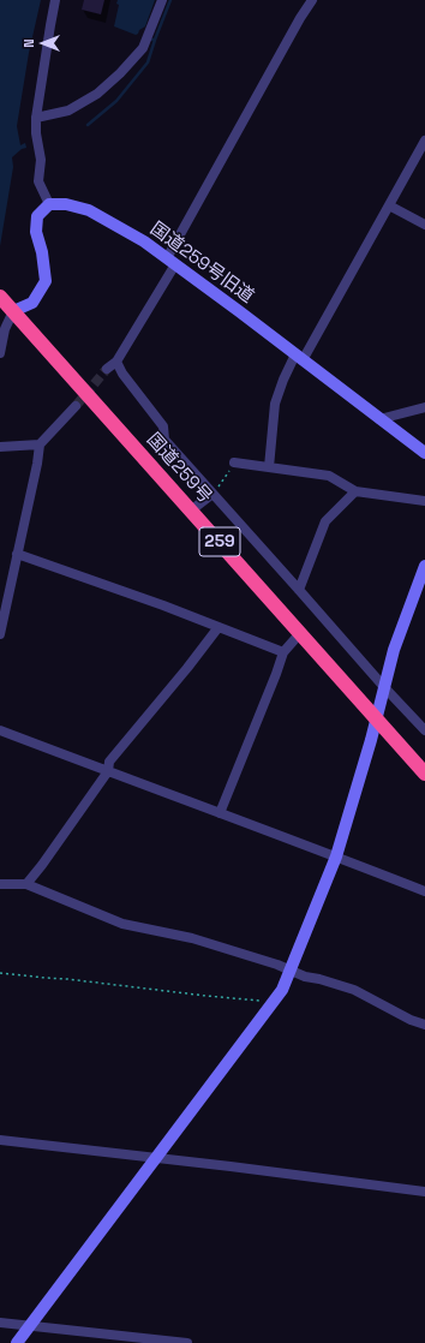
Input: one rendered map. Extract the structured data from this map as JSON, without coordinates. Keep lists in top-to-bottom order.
{
  "streets": {
    "highway": ["国道259号", "259"],
    "street": ["国道259号旧道"]
  },
  "north": "left"
}
